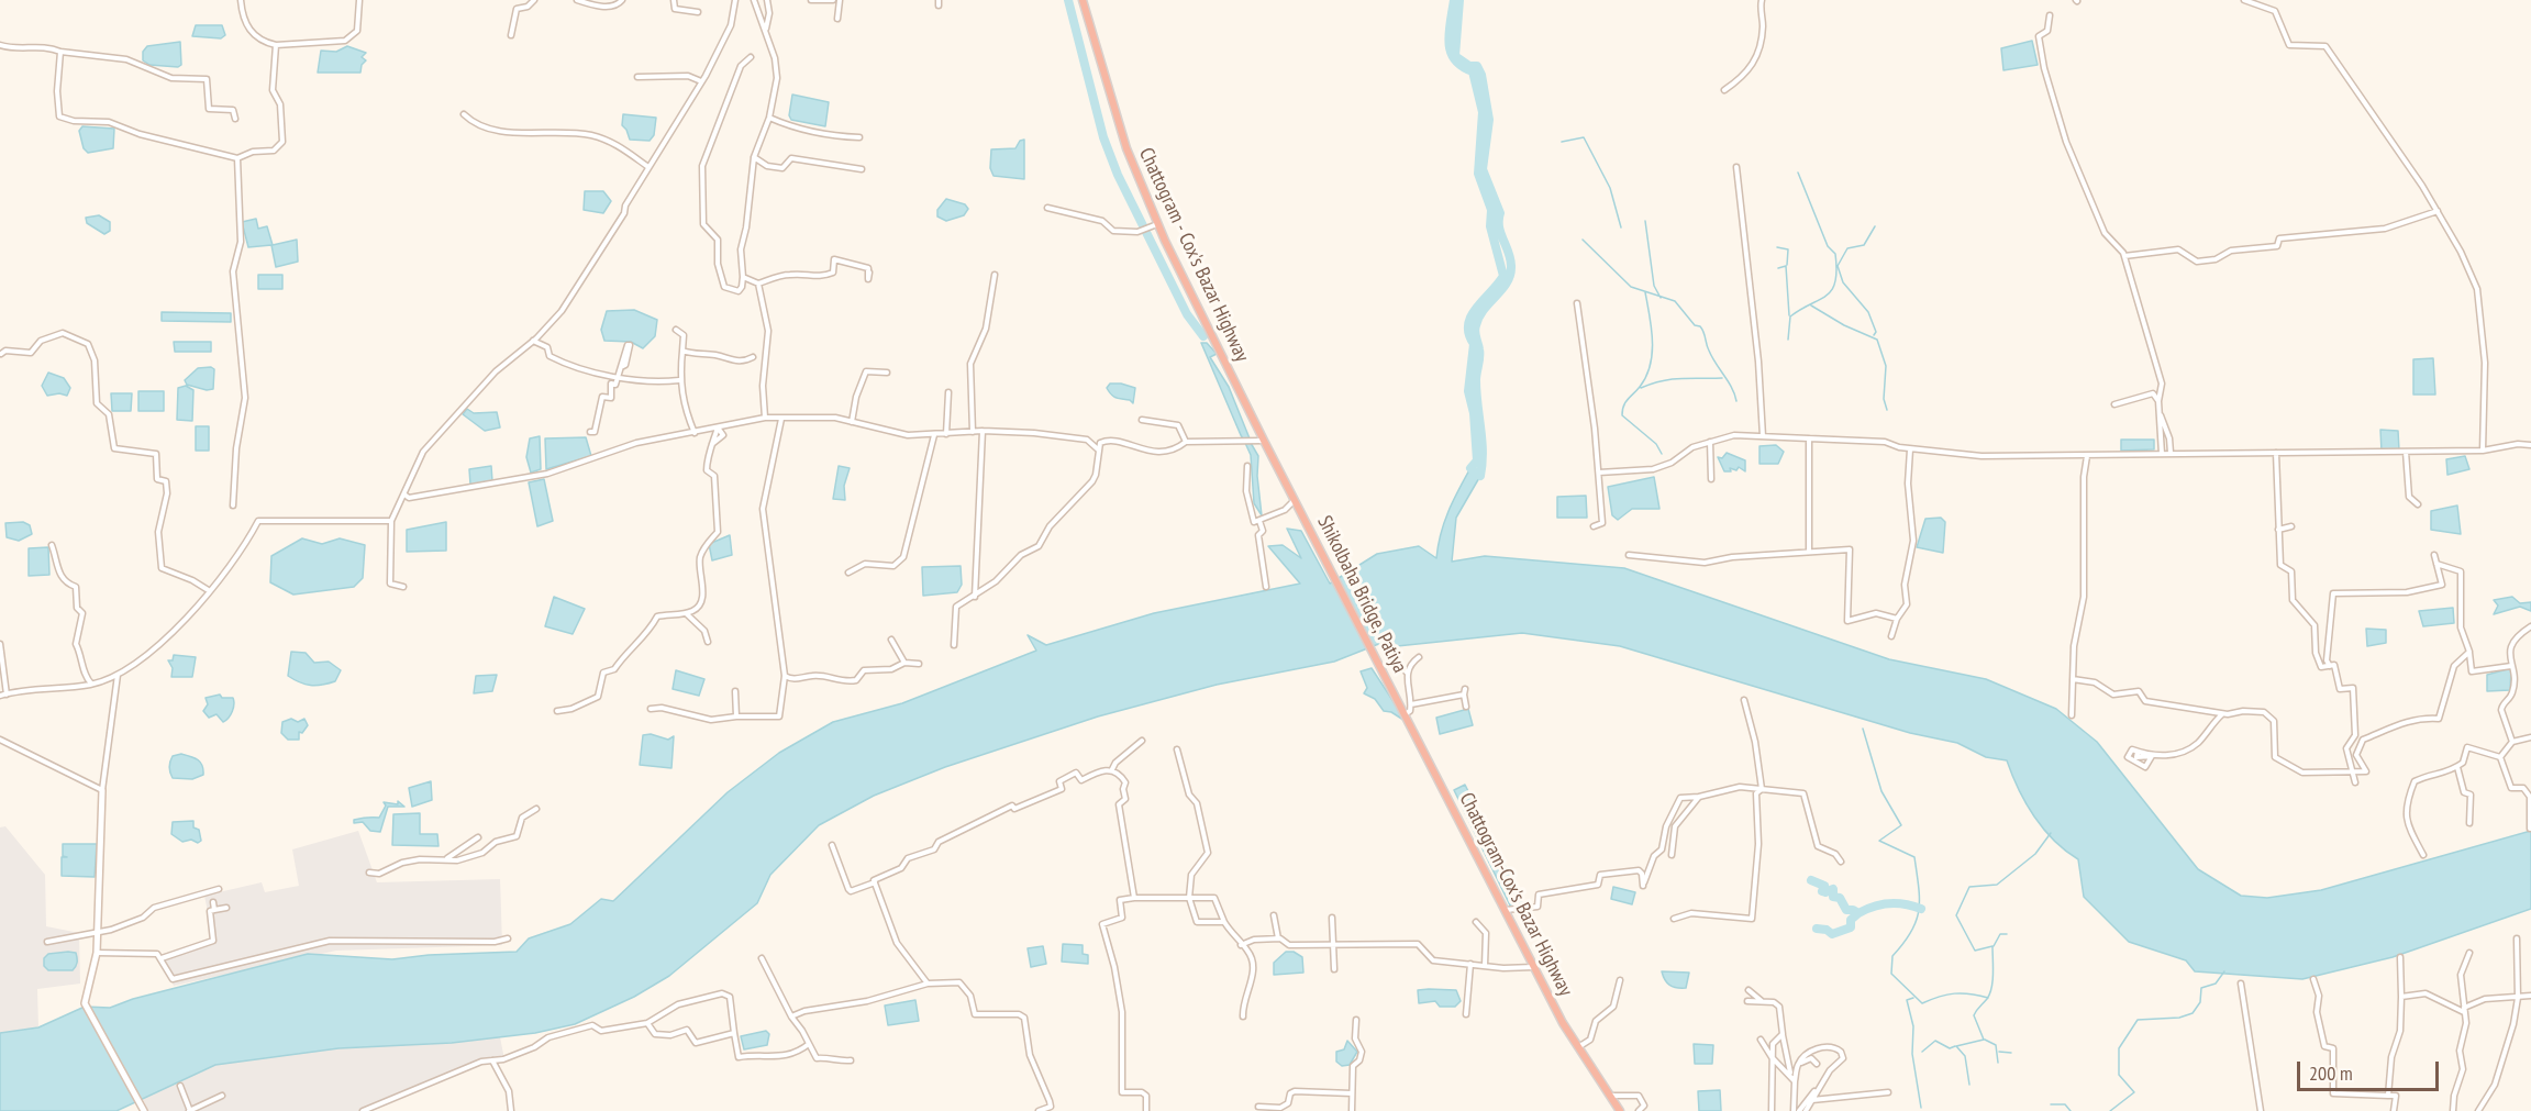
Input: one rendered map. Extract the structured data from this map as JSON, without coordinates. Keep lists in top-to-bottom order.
{
  "streets": {
    "highway": ["Chattogram - Cox's Bazar Highway", "Shikolbaha Bridge, Patiya", "Chattogram-Cox's Bazar Highway"]
  },
  "crossings": [
    ["Chattogram - Cox's Bazar Highway", "Shikolbaha Bridge, Patiya"],
    ["Shikolbaha Bridge, Patiya", "Chattogram-Cox's Bazar Highway"]
  ],
  "scale_bar": "200 m"
}
